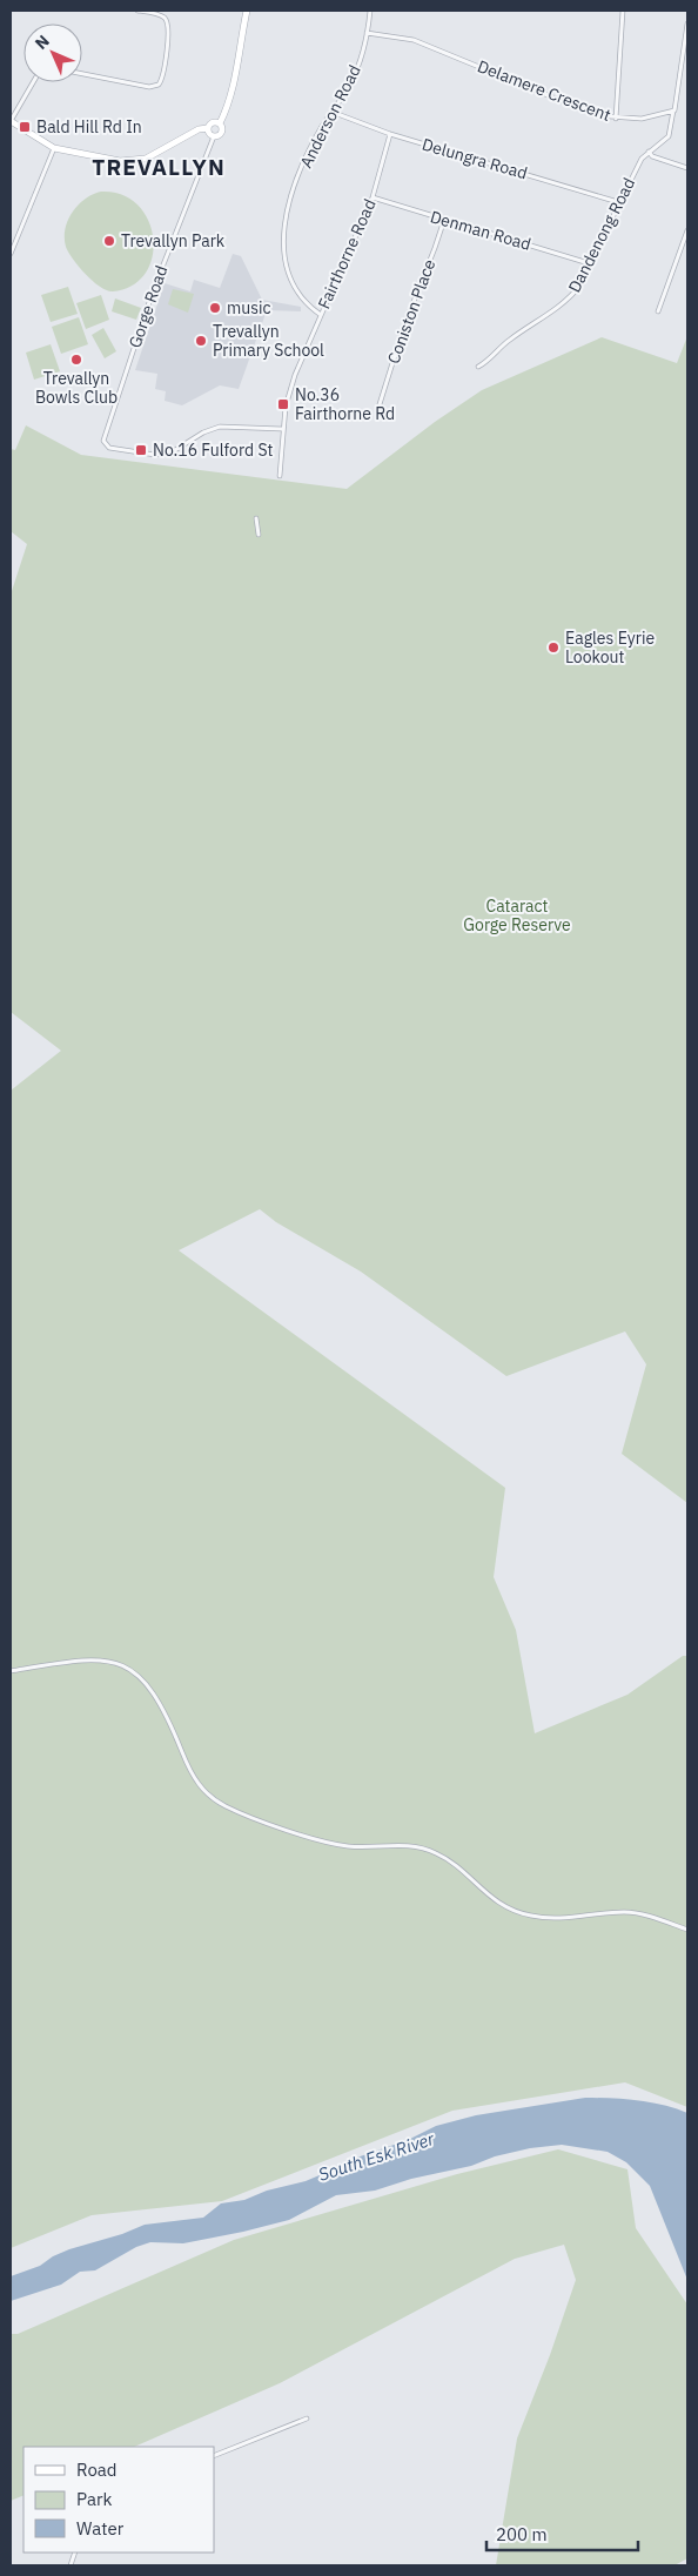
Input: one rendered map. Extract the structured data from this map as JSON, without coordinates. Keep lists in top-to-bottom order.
{
  "streets": {
    "street": [
      "Delamere Crescent",
      "Anderson Road",
      "Delungra Road",
      "Denman Road",
      "Dandenong Road",
      "Fairthorne Road",
      "Gorge Road",
      "Coniston Place"
    ]
  },
  "crossings": [
    ["Delamere Crescent", "Anderson Road"],
    ["Delamere Crescent", "Dandenong Road"],
    ["Anderson Road", "Delungra Road"],
    ["Anderson Road", "Fairthorne Road"],
    ["Delungra Road", "Dandenong Road"],
    ["Delungra Road", "Fairthorne Road"],
    ["Denman Road", "Dandenong Road"],
    ["Denman Road", "Fairthorne Road"],
    ["Denman Road", "Coniston Place"],
    ["Fairthorne Road", "Gorge Road"]
  ],
  "districts": ["TREVALLYN"],
  "water": ["South Esk River"],
  "parks": ["Cataract Gorge Reserve"],
  "places": {
    "transit": ["Bald Hill Rd In", "No.36 Fairthorne Rd", "No.16 Fulford St"],
    "other": [
      "Trevallyn Park",
      "music",
      "Trevallyn Primary School",
      "Trevallyn Bowls Club",
      "Eagles Eyrie Lookout"
    ]
  },
  "legend": ["Road", "Park", "Water"],
  "scale_bar": "200 m",
  "north": "top left"
}
